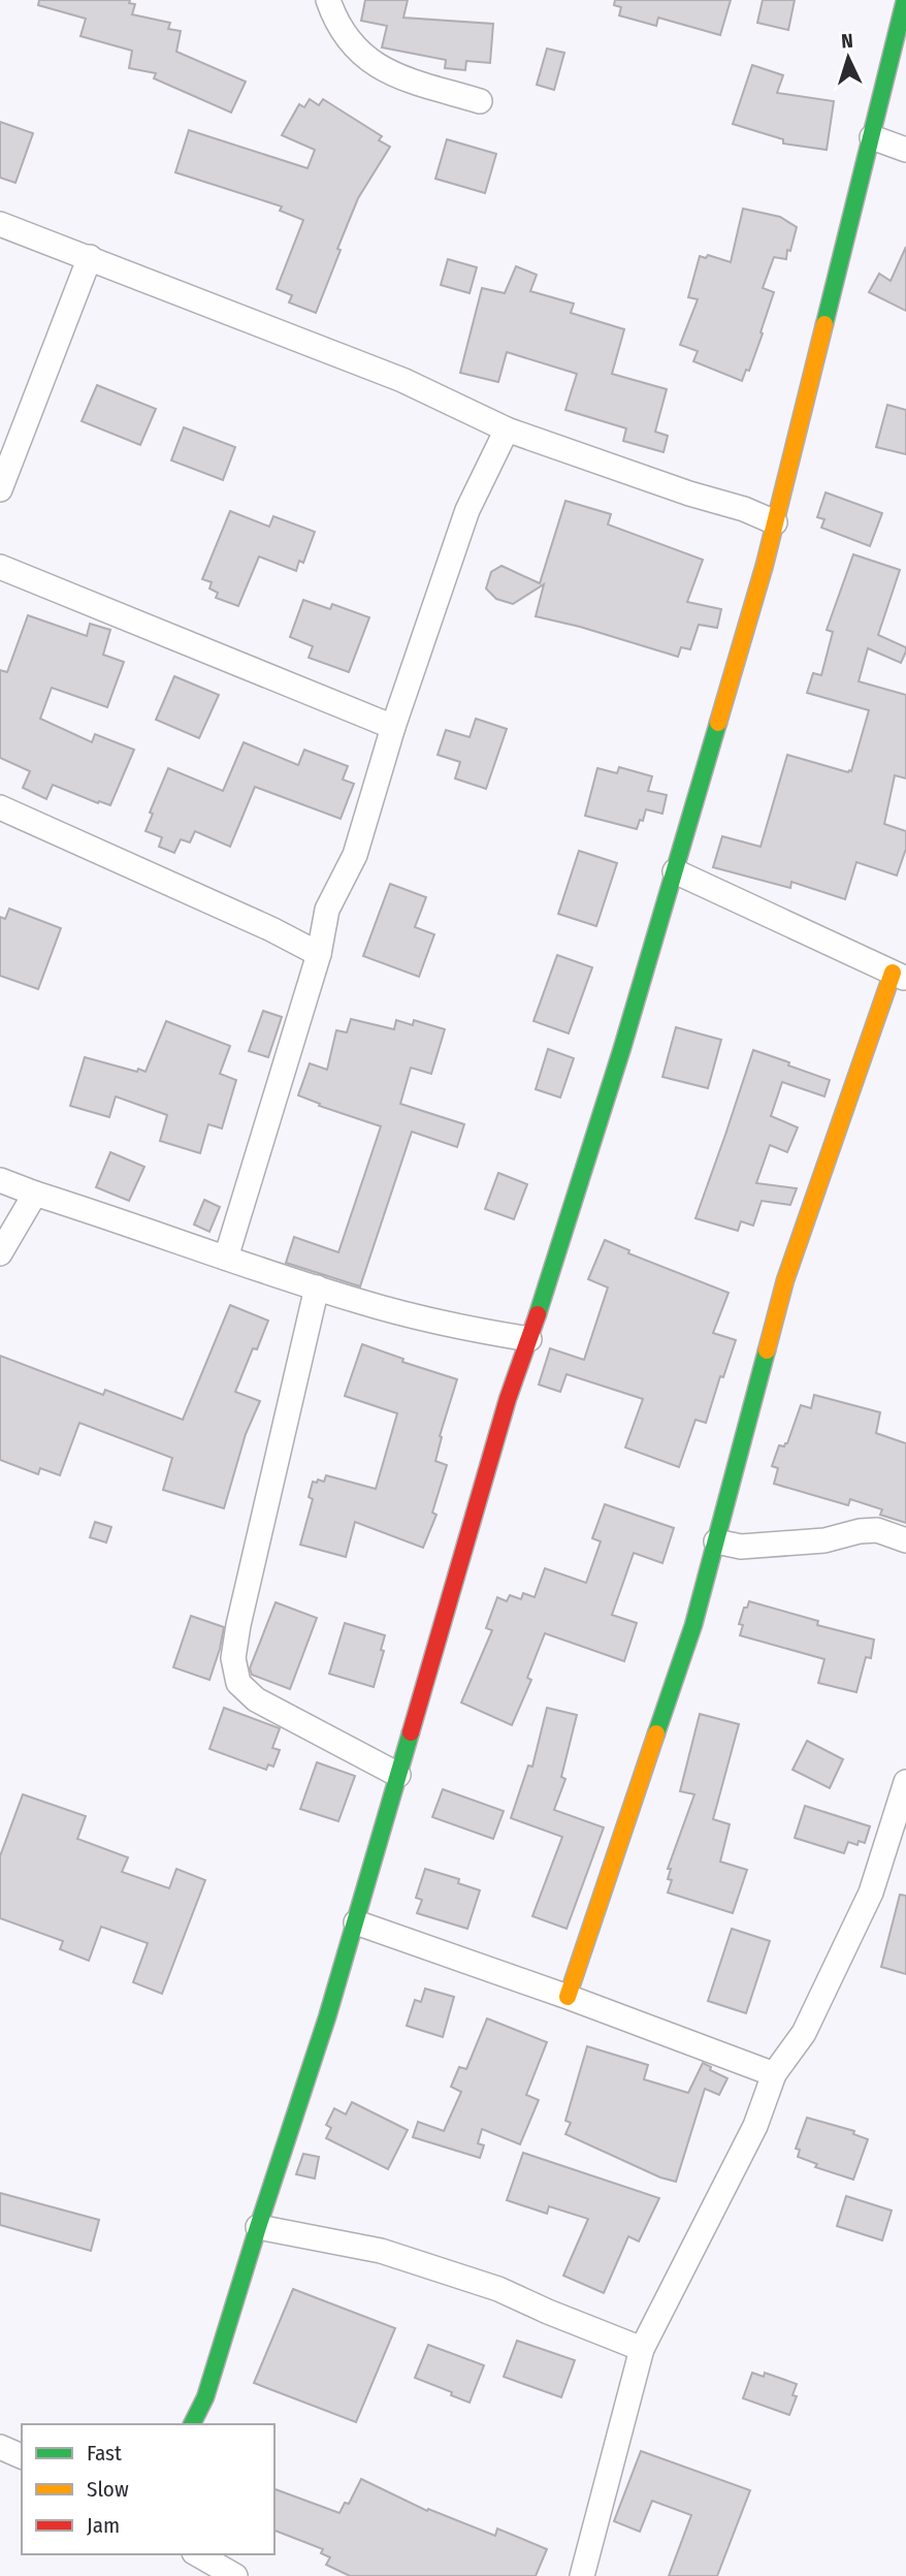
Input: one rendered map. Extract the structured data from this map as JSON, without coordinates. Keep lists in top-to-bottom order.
{
  "legend": ["Fast", "Slow", "Jam"],
  "north": "top"
}
